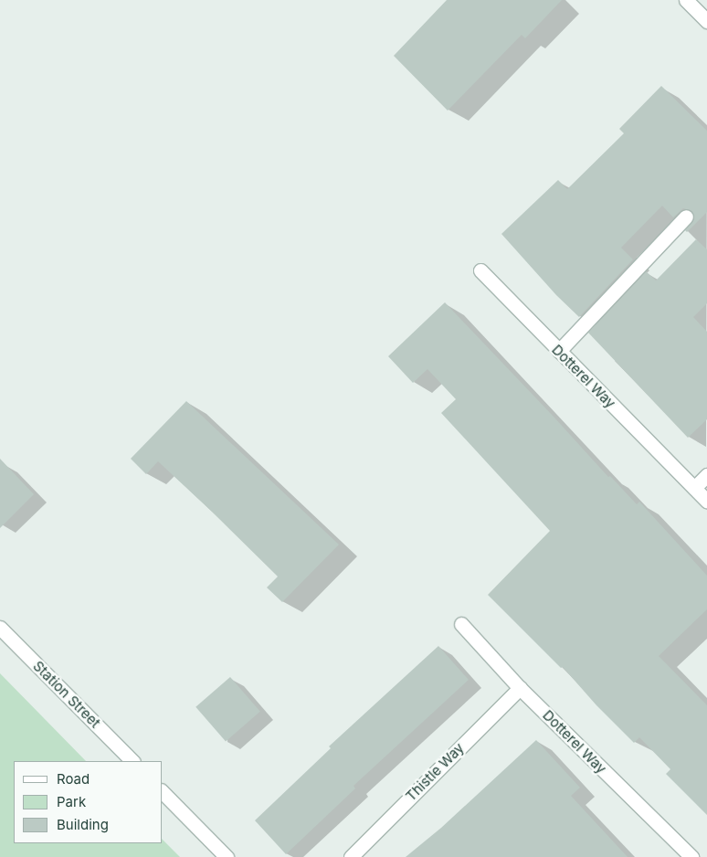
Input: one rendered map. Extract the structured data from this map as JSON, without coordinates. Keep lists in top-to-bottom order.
{
  "streets": {
    "street": ["Dotterel Way", "Station Street", "Thistle Way"]
  },
  "crossings": [
    ["Dotterel Way", "Thistle Way"]
  ],
  "legend": ["Road", "Park", "Building"]
}
